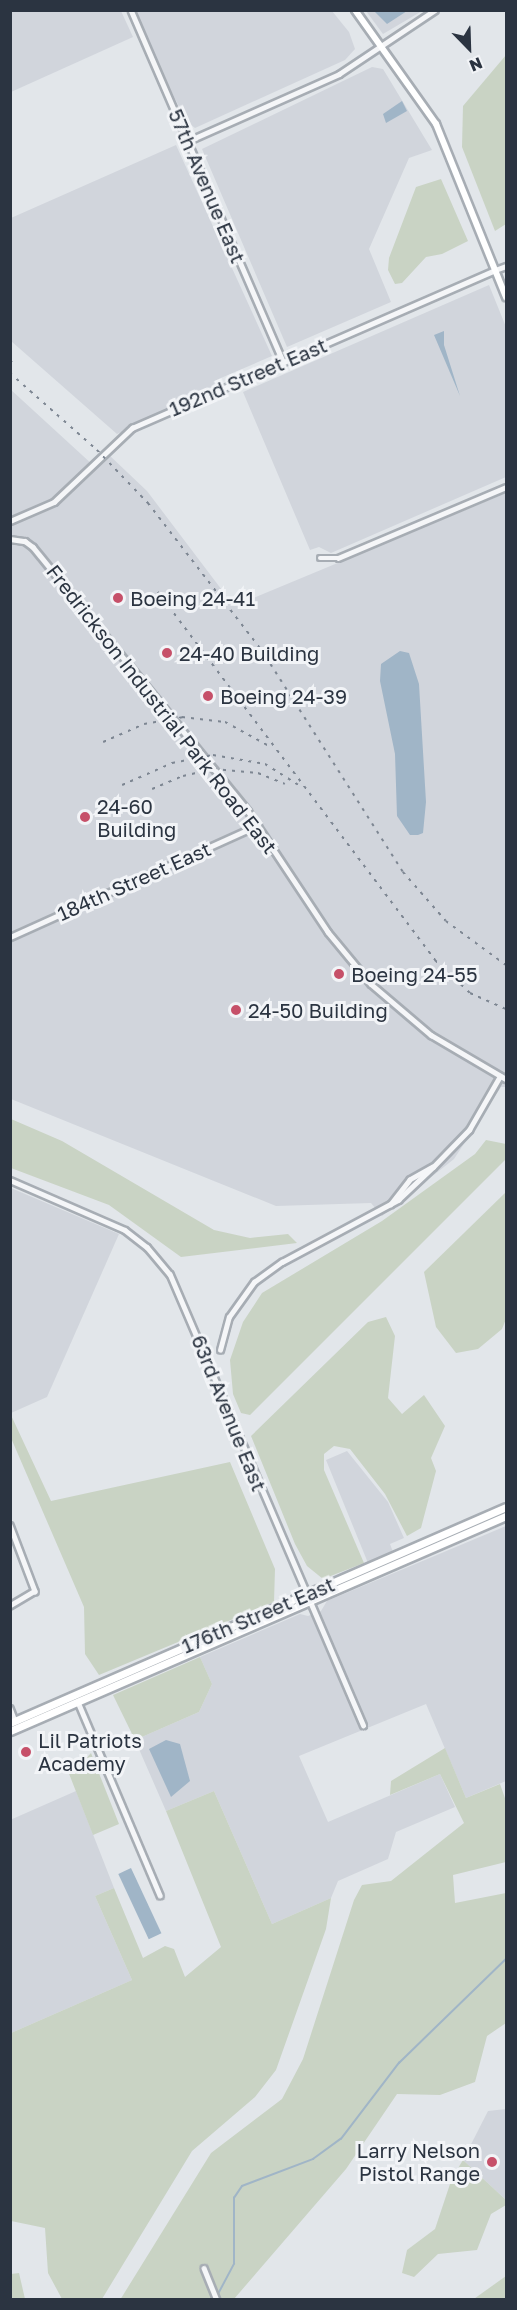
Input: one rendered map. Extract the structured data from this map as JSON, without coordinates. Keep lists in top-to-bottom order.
{
  "streets": {
    "main road": ["176th Street East"],
    "street": [
      "57th Avenue East",
      "192nd Street East",
      "Fredrickson Industrial Park Road East",
      "184th Street East",
      "63rd Avenue East"
    ]
  },
  "crossings": [
    ["57th Avenue East", "192nd Street East"],
    ["Fredrickson Industrial Park Road East", "184th Street East"],
    ["63rd Avenue East", "176th Street East"]
  ],
  "places": [
    "Boeing 24-41",
    "24-40 Building",
    "Boeing 24-39",
    "24-60 Building",
    "Boeing 24-55",
    "24-50 Building",
    "Lil Patriots Academy",
    "Larry Nelson Pistol Range"
  ],
  "north": "bottom right"
}
